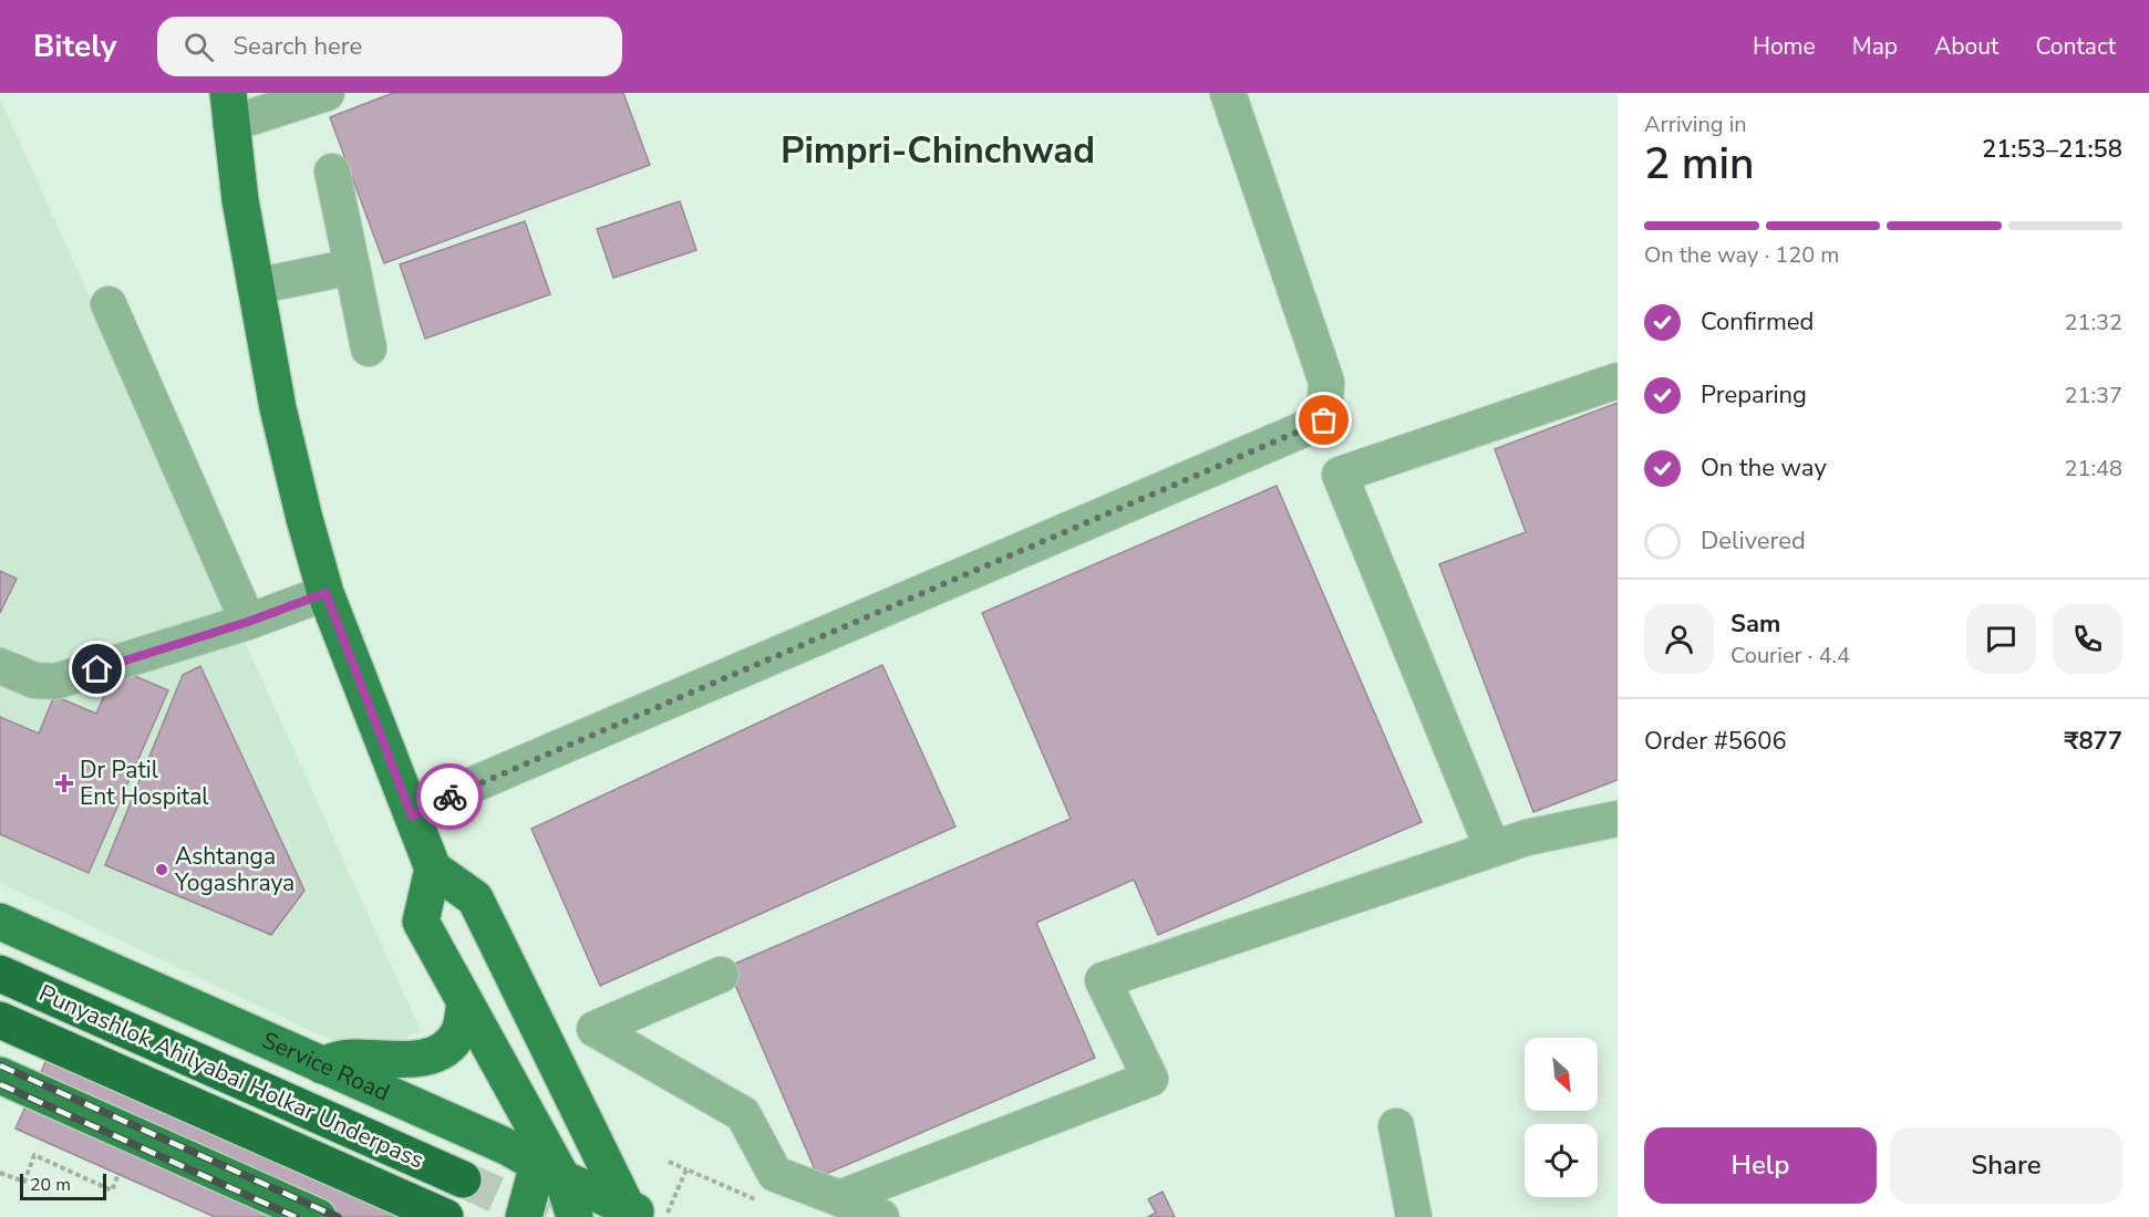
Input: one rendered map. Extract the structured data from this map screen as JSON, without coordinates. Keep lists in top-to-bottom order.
{
  "streets": {
    "highway": ["Punyashlok Ahilyabai Holkar Underpass"],
    "main road": ["Service Road"]
  },
  "districts": ["Pimpri-Chinchwad"],
  "places": {
    "health": ["Dr Patil Ent Hospital"],
    "other": ["Ashtanga Yogashraya"]
  },
  "scale_bar": "20 m",
  "north": "bottom right",
  "page": {
    "header": "Bitely",
    "search": "Search here",
    "nav": [
      "Home",
      "Map",
      "About",
      "Contact"
    ],
    "heading": ["2 min", "Arriving in", "21:53–21:58"],
    "panel": [
      "Sam",
      "Courier · 4.4",
      "Order #5606",
      "₹877"
    ],
    "bar": "On the way · 120 m",
    "list": [
      ["Confirmed", "21:32"],
      ["Preparing", "21:37"],
      ["On the way", "21:48"],
      "Delivered"
    ],
    "buttons": ["Help", "Share"],
    "scale": "20 m"
  }
}
